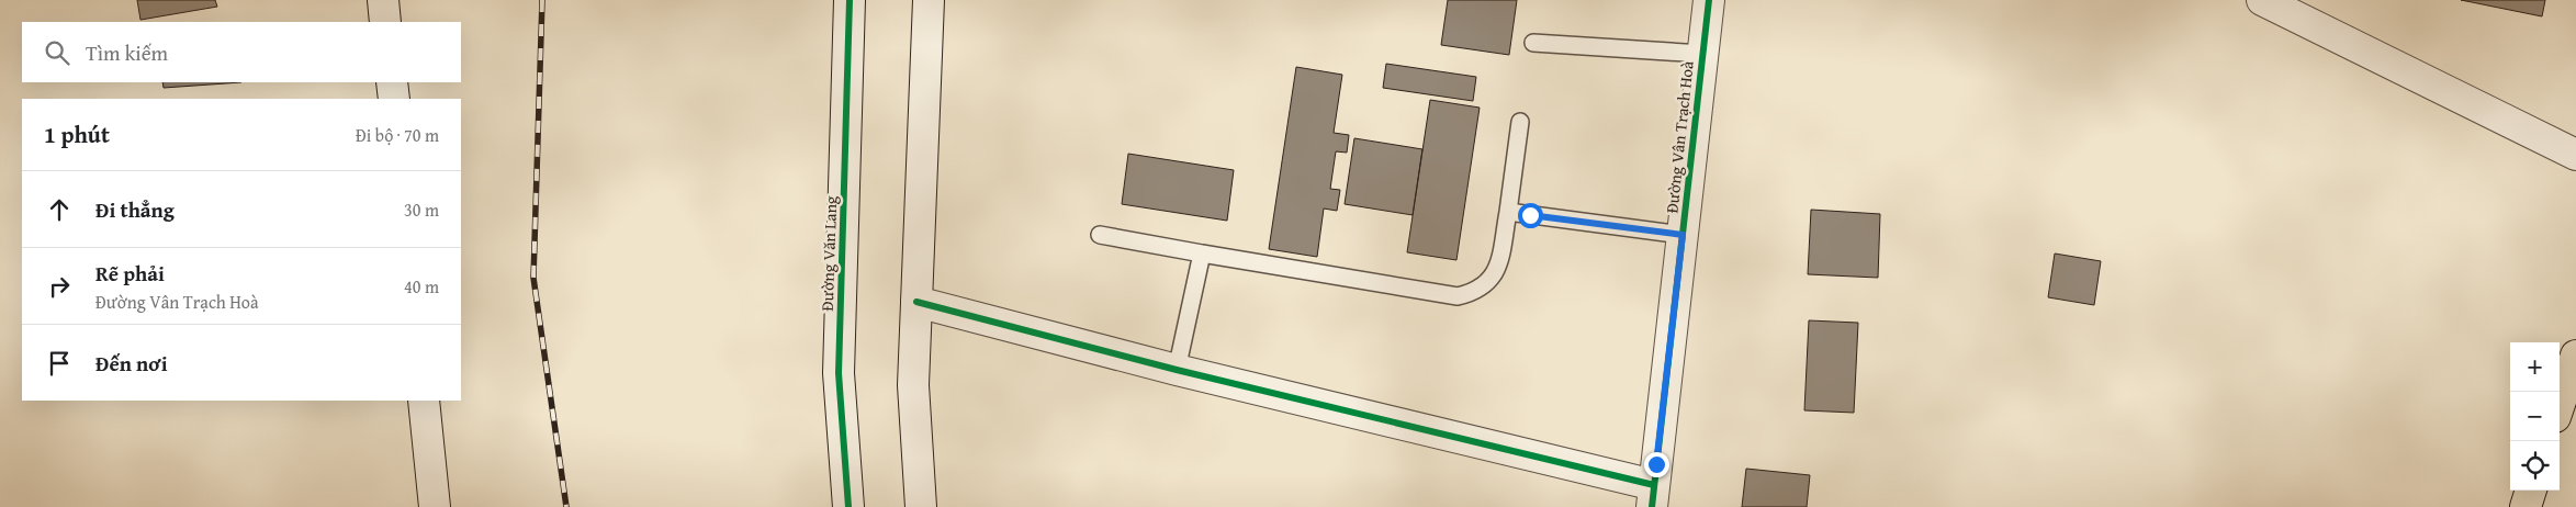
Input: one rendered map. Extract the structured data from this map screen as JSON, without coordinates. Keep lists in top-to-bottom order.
{
  "streets": {
    "street": ["Đường Vân Trạch Hoà", "Đường Văn Lang"]
  },
  "page": {
    "search": "Tìm kiếm",
    "heading": ["1 phút", "Đi bộ · 70 m"],
    "list": [
      ["Đi thẳng", "30 m"],
      ["Rẽ phải", "Đường Vân Trạch Hoà", "40 m"],
      "Đến nơi"
    ],
    "map_buttons": ["+", "−"]
  }
}
